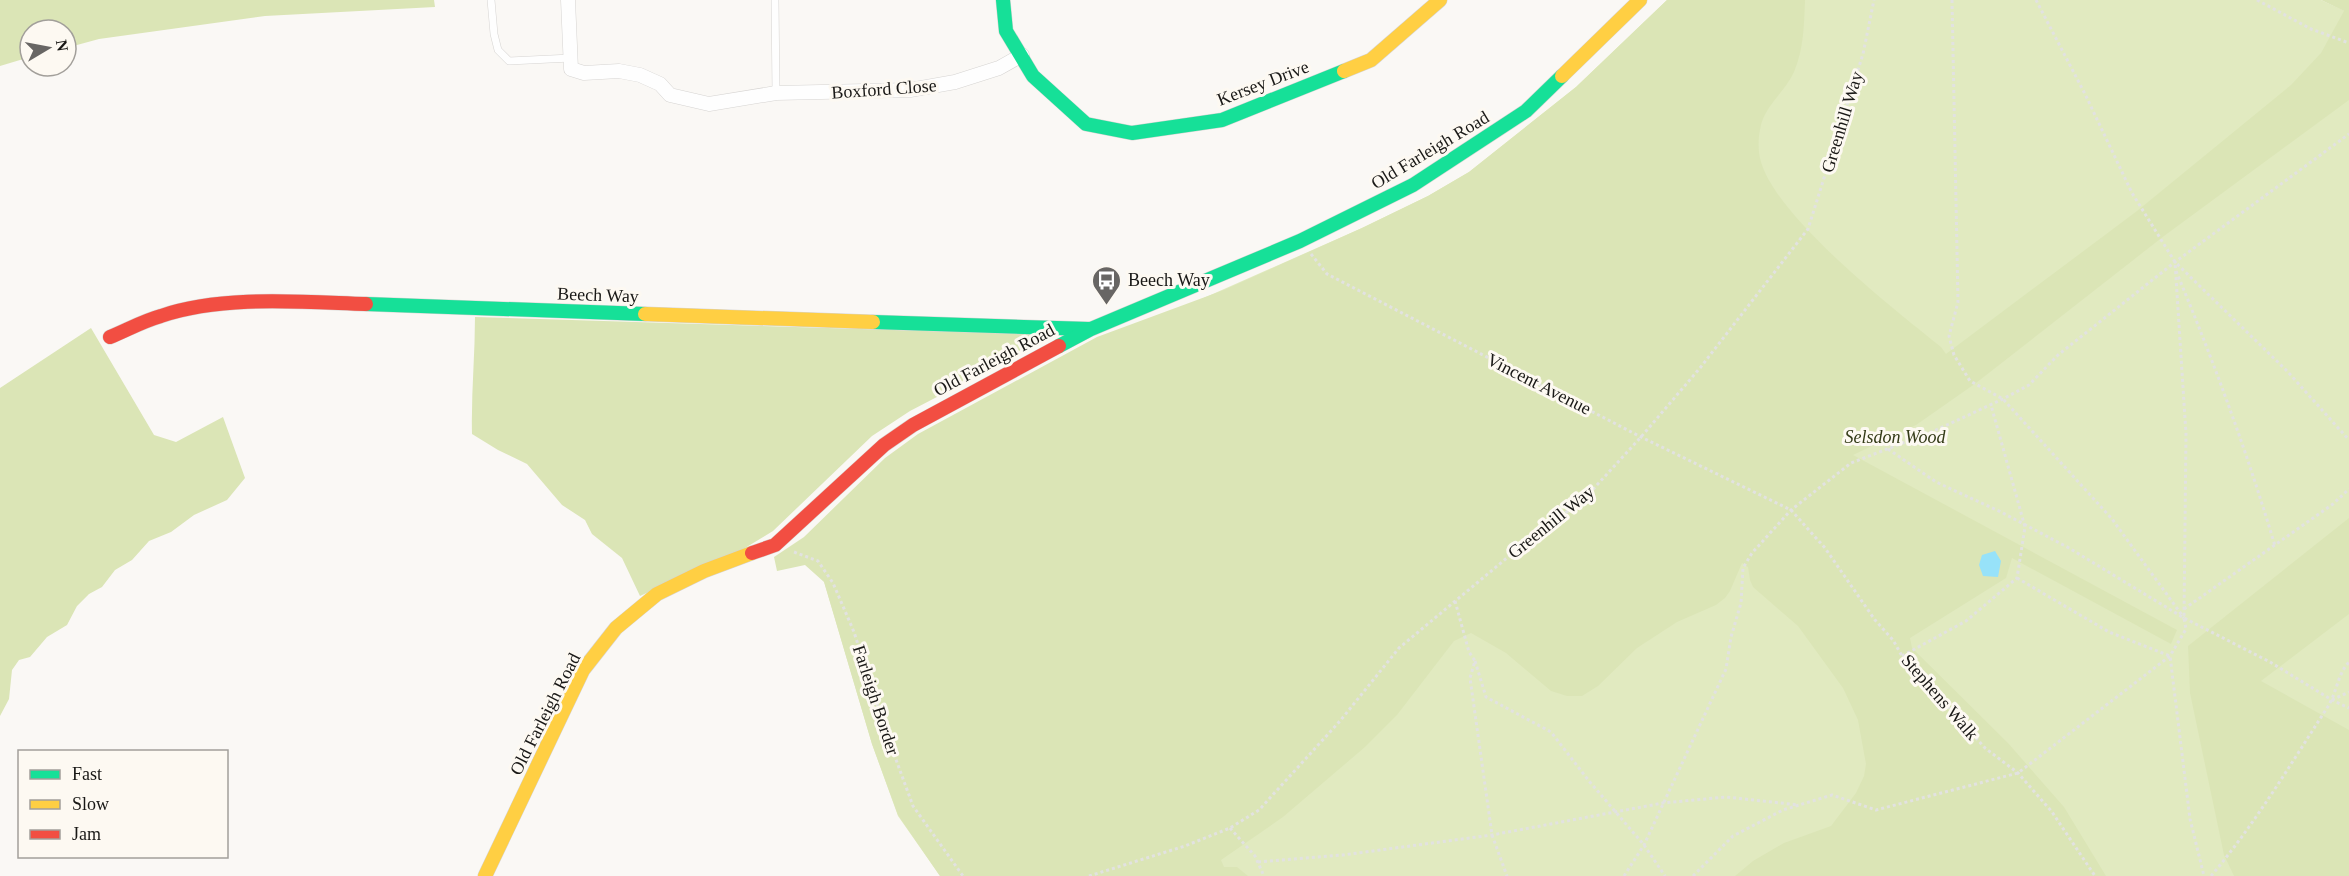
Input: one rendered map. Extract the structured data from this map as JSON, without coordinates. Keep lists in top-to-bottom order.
{
  "streets": {
    "street": [
      "Kersey Drive",
      "Boxford Close",
      "Old Farleigh Road",
      "Beech Way"
    ],
    "path": [
      "Greenhill Way",
      "Vincent Avenue",
      "Stephens Walk",
      "Farleigh Border"
    ]
  },
  "crossings": [
    ["Kersey Drive", "Boxford Close"],
    ["Greenhill Way", "Vincent Avenue"],
    ["Old Farleigh Road", "Beech Way"],
    ["Old Farleigh Road", "Vincent Avenue"],
    ["Old Farleigh Road", "Farleigh Border"],
    ["Vincent Avenue", "Stephens Walk"]
  ],
  "parks": ["Selsdon Wood"],
  "places": {
    "bus stop": ["Beech Way"]
  },
  "legend": ["Fast", "Slow", "Jam"],
  "north": "right"
}
